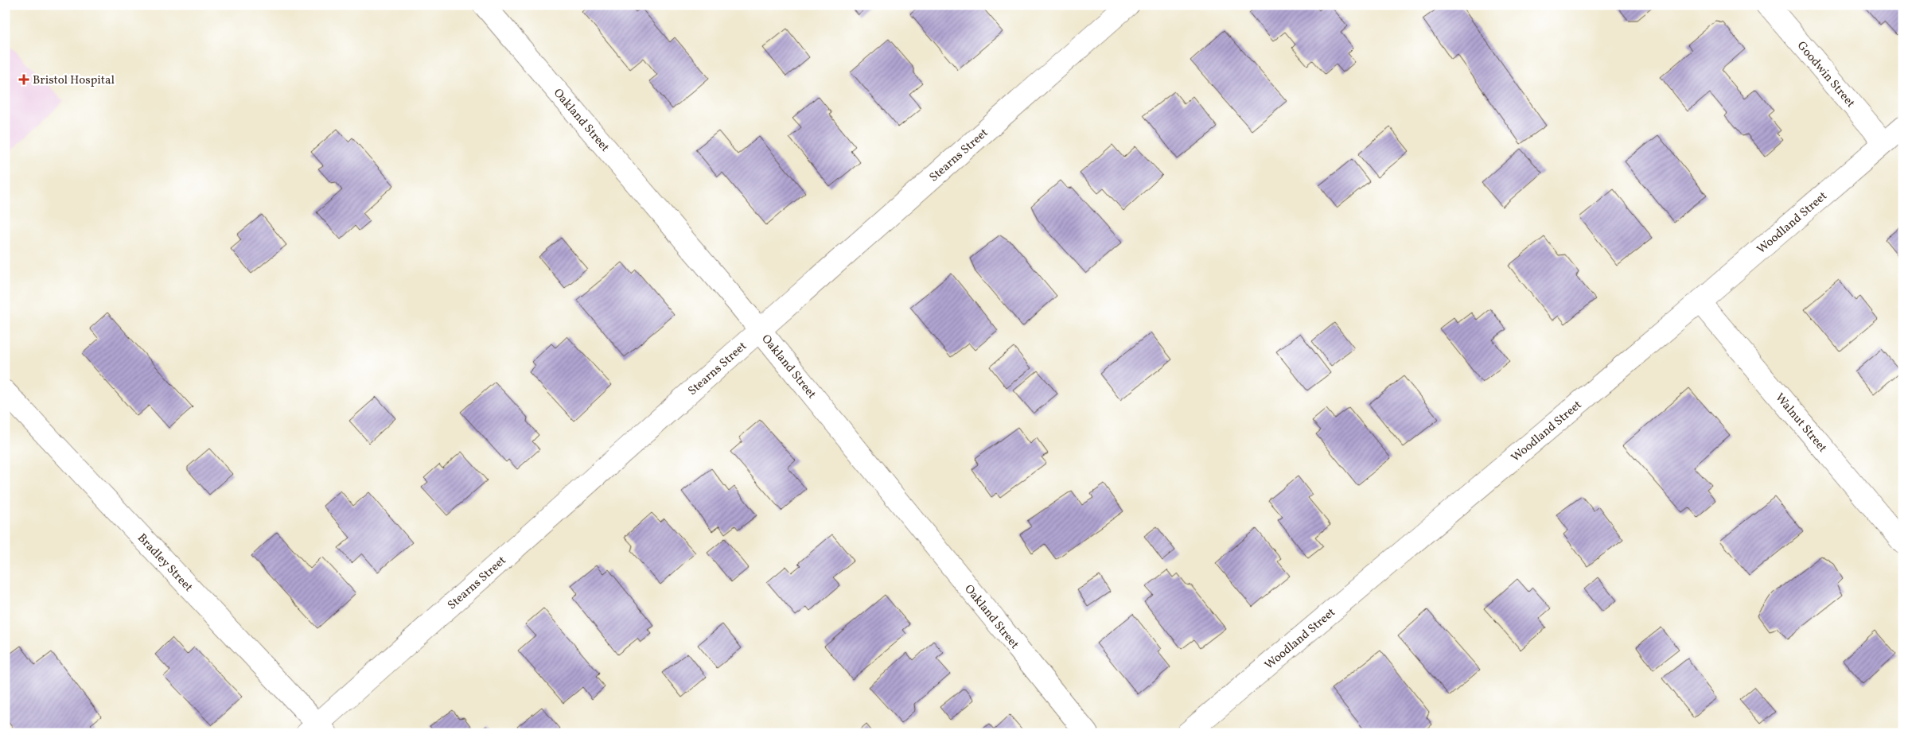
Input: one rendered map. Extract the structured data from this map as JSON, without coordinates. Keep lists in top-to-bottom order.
{
  "streets": {
    "street": [
      "Goodwin Street",
      "Oakland Street",
      "Stearns Street",
      "Woodland Street",
      "Walnut Street",
      "Bradley Street"
    ]
  },
  "crossings": [
    ["Goodwin Street", "Woodland Street"],
    ["Oakland Street", "Stearns Street"],
    ["Stearns Street", "Bradley Street"],
    ["Woodland Street", "Walnut Street"]
  ],
  "places": {
    "health": ["Bristol Hospital"]
  }
}
